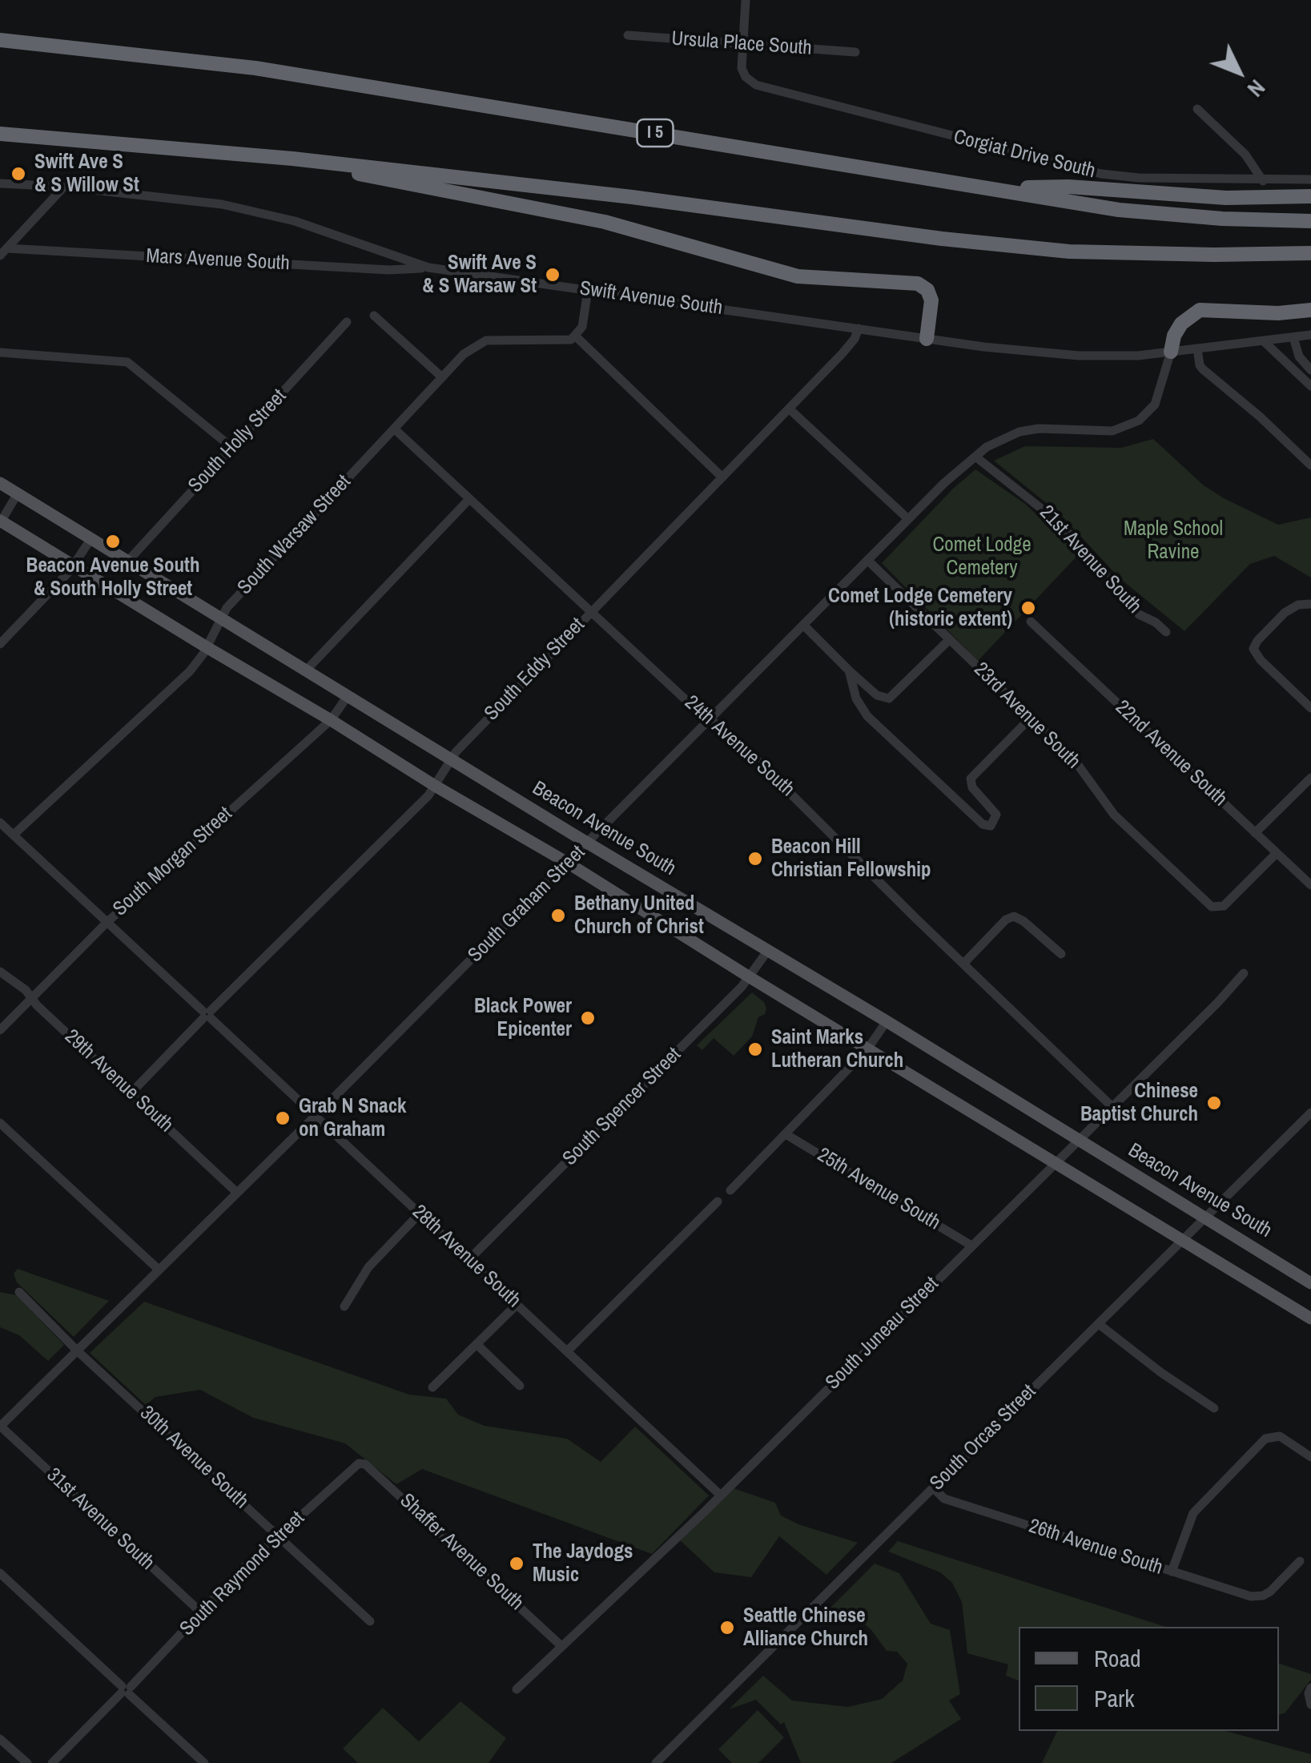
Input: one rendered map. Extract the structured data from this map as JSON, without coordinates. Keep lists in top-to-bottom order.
{
  "streets": {
    "highway": ["I 5"],
    "main road": ["Beacon Avenue South"],
    "street": [
      "Ursula Place South",
      "Corgiat Drive South",
      "Mars Avenue South",
      "Swift Avenue South",
      "South Holly Street",
      "South Warsaw Street",
      "21st Avenue South",
      "South Eddy Street",
      "23rd Avenue South",
      "24th Avenue South",
      "22nd Avenue South",
      "South Morgan Street",
      "South Graham Street",
      "29th Avenue South",
      "South Spencer Street",
      "25th Avenue South",
      "28th Avenue South",
      "South Juneau Street",
      "South Orcas Street",
      "30th Avenue South",
      "31st Avenue South",
      "26th Avenue South",
      "Shaffer Avenue South",
      "South Raymond Street"
    ]
  },
  "crossings": [
    ["Ursula Place South", "Corgiat Drive South"],
    ["Mars Avenue South", "Swift Avenue South"],
    ["Swift Avenue South", "South Eddy Street"],
    ["Swift Avenue South", "South Graham Street"],
    ["South Holly Street", "Beacon Avenue South"],
    ["South Warsaw Street", "24th Avenue South"],
    ["South Warsaw Street", "Beacon Avenue South"],
    ["South Warsaw Street", "28th Avenue South"],
    ["21st Avenue South", "South Graham Street"],
    ["South Eddy Street", "24th Avenue South"],
    ["South Eddy Street", "Beacon Avenue South"],
    ["South Eddy Street", "29th Avenue South"],
    ["South Eddy Street", "28th Avenue South"],
    ["23rd Avenue South", "22nd Avenue South"],
    ["23rd Avenue South", "South Graham Street"],
    ["24th Avenue South", "South Graham Street"],
    ["24th Avenue South", "South Juneau Street"],
    ["Beacon Avenue South", "South Morgan Street"],
    ["Beacon Avenue South", "South Graham Street"],
    ["Beacon Avenue South", "South Spencer Street"],
    ["Beacon Avenue South", "South Juneau Street"],
    ["Beacon Avenue South", "South Orcas Street"],
    ["South Morgan Street", "29th Avenue South"],
    ["South Morgan Street", "28th Avenue South"],
    ["South Graham Street", "29th Avenue South"],
    ["South Graham Street", "28th Avenue South"],
    ["South Graham Street", "30th Avenue South"],
    ["South Graham Street", "31st Avenue South"],
    ["South Spencer Street", "28th Avenue South"],
    ["25th Avenue South", "South Juneau Street"],
    ["28th Avenue South", "South Juneau Street"],
    ["South Juneau Street", "Shaffer Avenue South"],
    ["South Orcas Street", "26th Avenue South"],
    ["30th Avenue South", "South Raymond Street"],
    ["31st Avenue South", "South Raymond Street"],
    ["Shaffer Avenue South", "South Raymond Street"]
  ],
  "parks": ["Maple School Ravine", "Comet Lodge Cemetery"],
  "places": [
    "Swift Ave S & S Willow St",
    "Swift Ave S & S Warsaw St",
    "Beacon Avenue South & South Holly Street",
    "Comet Lodge Cemetery (historic extent)",
    "Beacon Hill Christian Fellowship",
    "Bethany United Church of Christ",
    "Black Power Epicenter",
    "Saint Marks Lutheran Church",
    "Chinese Baptist Church",
    "Grab N Snack on Graham",
    "The Jaydogs Music",
    "Seattle Chinese Alliance Church"
  ],
  "legend": ["Road", "Park"],
  "north": "bottom right"
}
